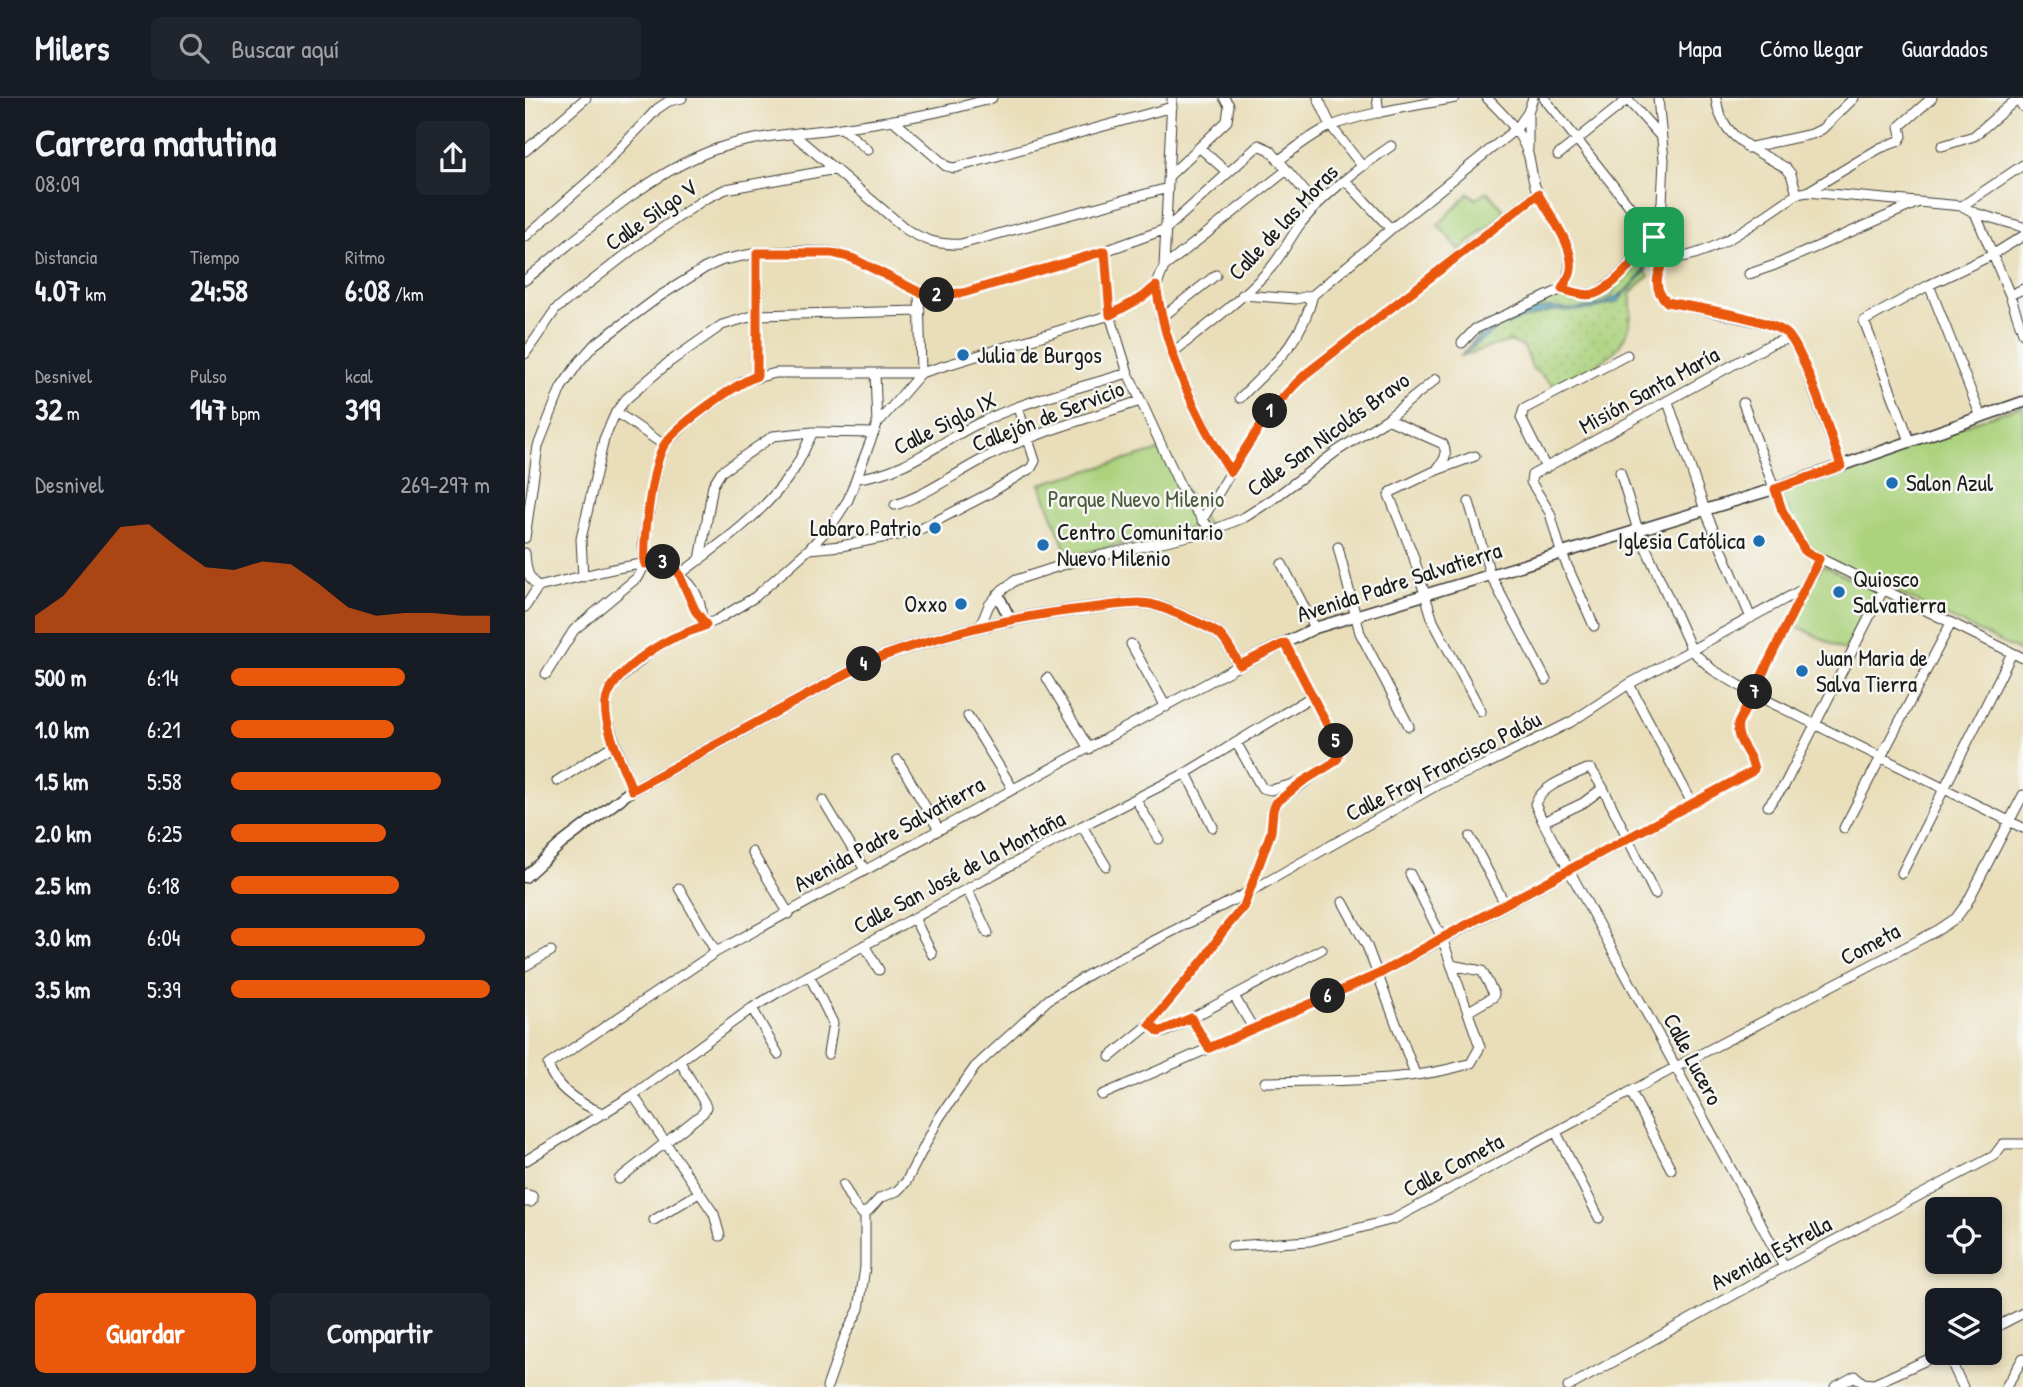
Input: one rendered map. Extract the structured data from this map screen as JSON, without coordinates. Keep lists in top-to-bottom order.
{
  "streets": {
    "main road": ["Avenida Padre Salvatierra"],
    "street": [
      "Calle Silgo V",
      "Calle de las Moras",
      "Misión Santa María",
      "Callejón de Servicio",
      "Calle Siglo IX",
      "Calle San Nicolás Bravo",
      "Calle Fray Francisco Palóu",
      "Calle San José de la Montaña",
      "Cometa",
      "Calle Lucero",
      "Calle Cometa",
      "Avenida Estrella"
    ]
  },
  "crossings": [
    ["Misión Santa María", "Avenida Padre Salvatierra"],
    ["Avenida Padre Salvatierra", "Calle San José de la Montaña"],
    ["Cometa", "Calle Lucero"],
    ["Cometa", "Calle Cometa"],
    ["Calle Lucero", "Calle Cometa"],
    ["Calle Lucero", "Avenida Estrella"]
  ],
  "parks": ["Parque Nuevo Milenio"],
  "places": [
    "Julia de Burgos",
    "Salon Azul",
    "Labaro Patrio",
    "Iglesia Católica",
    "Centro Comunitario Nuevo Milenio",
    "Quiosco Salvatierra",
    "Oxxo",
    "Juan Maria de Salva Tierra"
  ],
  "page": {
    "header": "Milers",
    "search": "Buscar aquí",
    "nav": ["Mapa", "Cómo llegar", "Guardados"],
    "heading": ["Carrera matutina", "08:09"],
    "stats": [
      ["Distancia", "4.07 km"],
      ["Tiempo", "24:58"],
      ["Ritmo", "6:08 /km"],
      ["Desnivel", "32 m"],
      ["Pulso", "147 bpm"],
      ["kcal", "319"]
    ],
    "pins": [
      "2",
      "1",
      "3",
      "4",
      "7",
      "5",
      "6"
    ],
    "chart": ["Desnivel", "269–297 m"],
    "list": [
      {
        "name": "500 m",
        "note": "6:14"
      },
      {
        "name": "1.0 km",
        "note": "6:21"
      },
      {
        "name": "1.5 km",
        "note": "5:58"
      },
      {
        "name": "2.0 km",
        "note": "6:25"
      },
      {
        "name": "2.5 km",
        "note": "6:18"
      },
      {
        "name": "3.0 km",
        "note": "6:04"
      },
      {
        "name": "3.5 km",
        "note": "5:39"
      }
    ],
    "buttons": ["Guardar", "Compartir"]
  }
}
